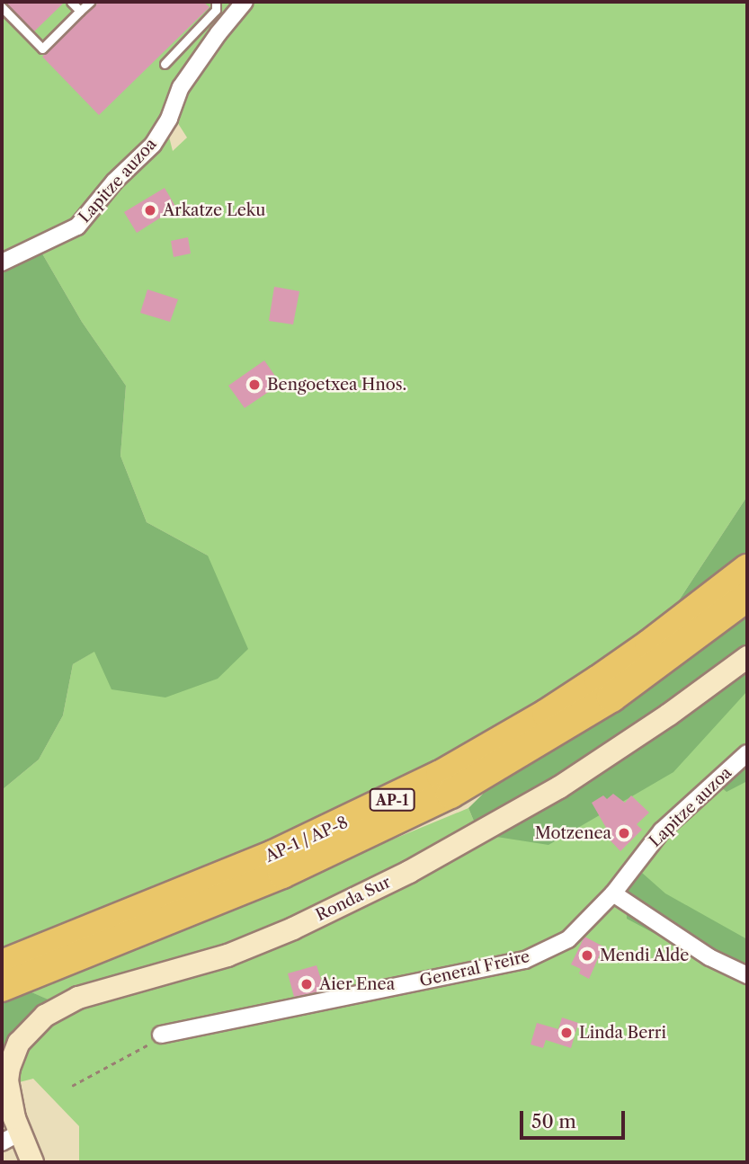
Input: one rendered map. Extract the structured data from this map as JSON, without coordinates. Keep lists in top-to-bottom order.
{
  "streets": {
    "highway": ["AP-1", "AP-1 / AP-8"],
    "main road": ["Ronda Sur"],
    "street": ["Lapitze auzoa", "General Freire"]
  },
  "crossings": [
    ["Lapitze auzoa", "General Freire"]
  ],
  "places": [
    "Arkatze Leku",
    "Bengoetxea Hnos.",
    "Motzenea",
    "Mendi Alde",
    "Aier Enea",
    "Linda Berri"
  ],
  "scale_bar": "50 m"
}
